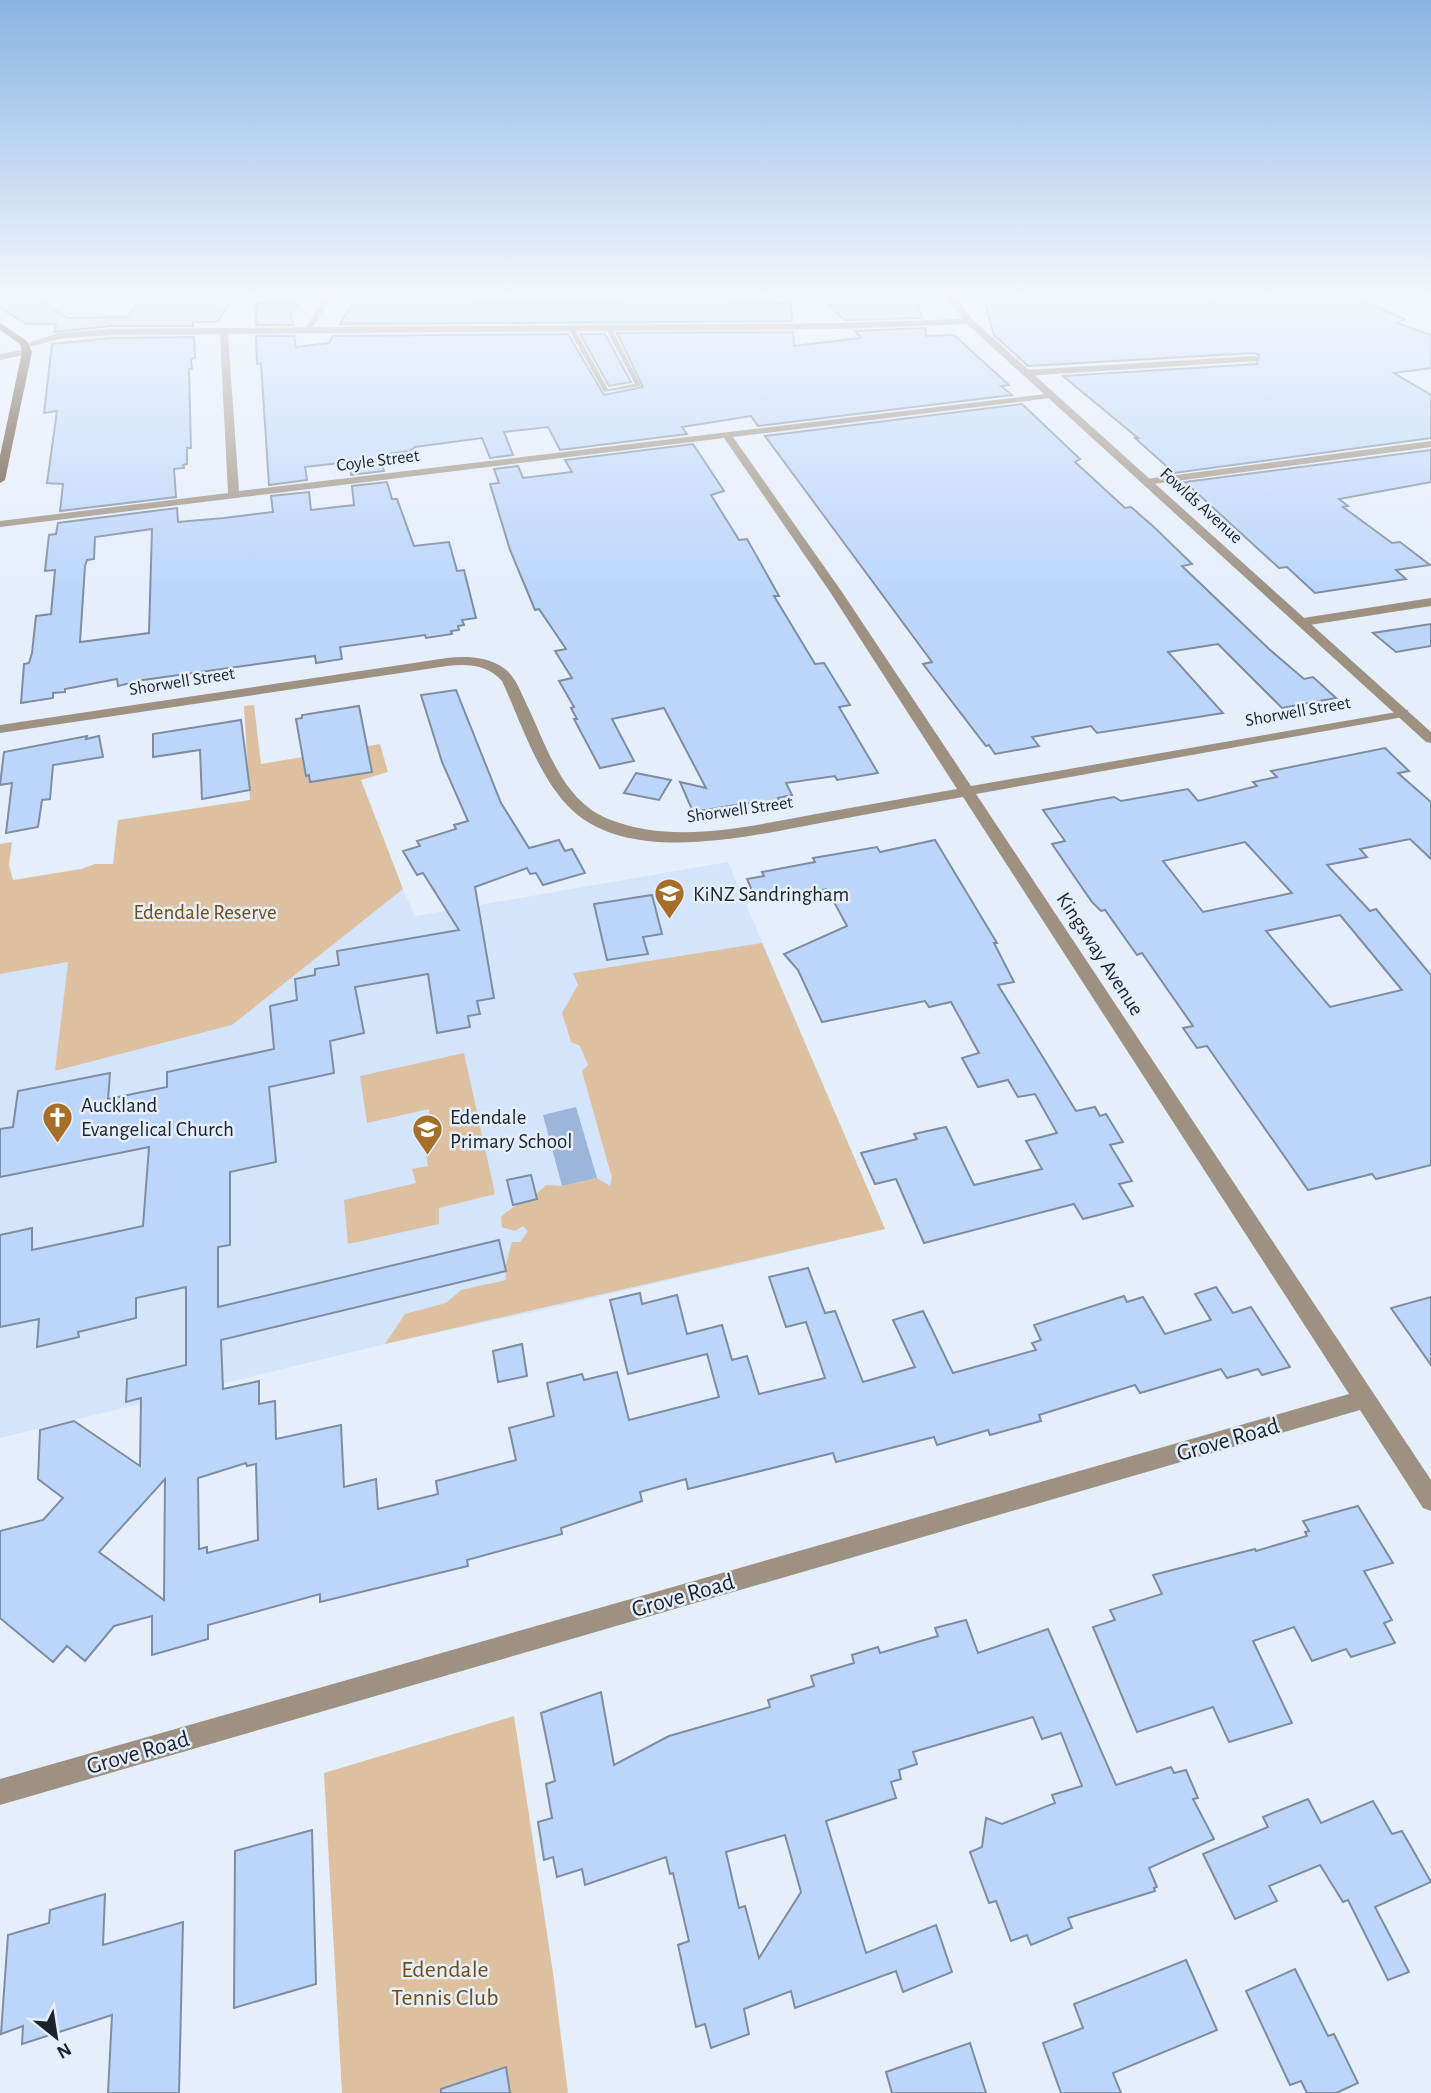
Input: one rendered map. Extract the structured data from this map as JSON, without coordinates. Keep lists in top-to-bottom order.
{
  "streets": {
    "street": [
      "Coyle Street",
      "Fowlds Avenue",
      "Shorwell Street",
      "Kingsway Avenue",
      "Grove Road"
    ]
  },
  "crossings": [
    ["Coyle Street", "Fowlds Avenue"],
    ["Coyle Street", "Kingsway Avenue"],
    ["Fowlds Avenue", "Shorwell Street"],
    ["Shorwell Street", "Kingsway Avenue"],
    ["Kingsway Avenue", "Grove Road"]
  ],
  "parks": ["Edendale Reserve", "Edendale Tennis Club"],
  "places": {
    "school or university": ["KiNZ Sandringham", "Edendale Primary School"],
    "church": ["Auckland Evangelical Church"]
  },
  "north": "bottom right"
}
